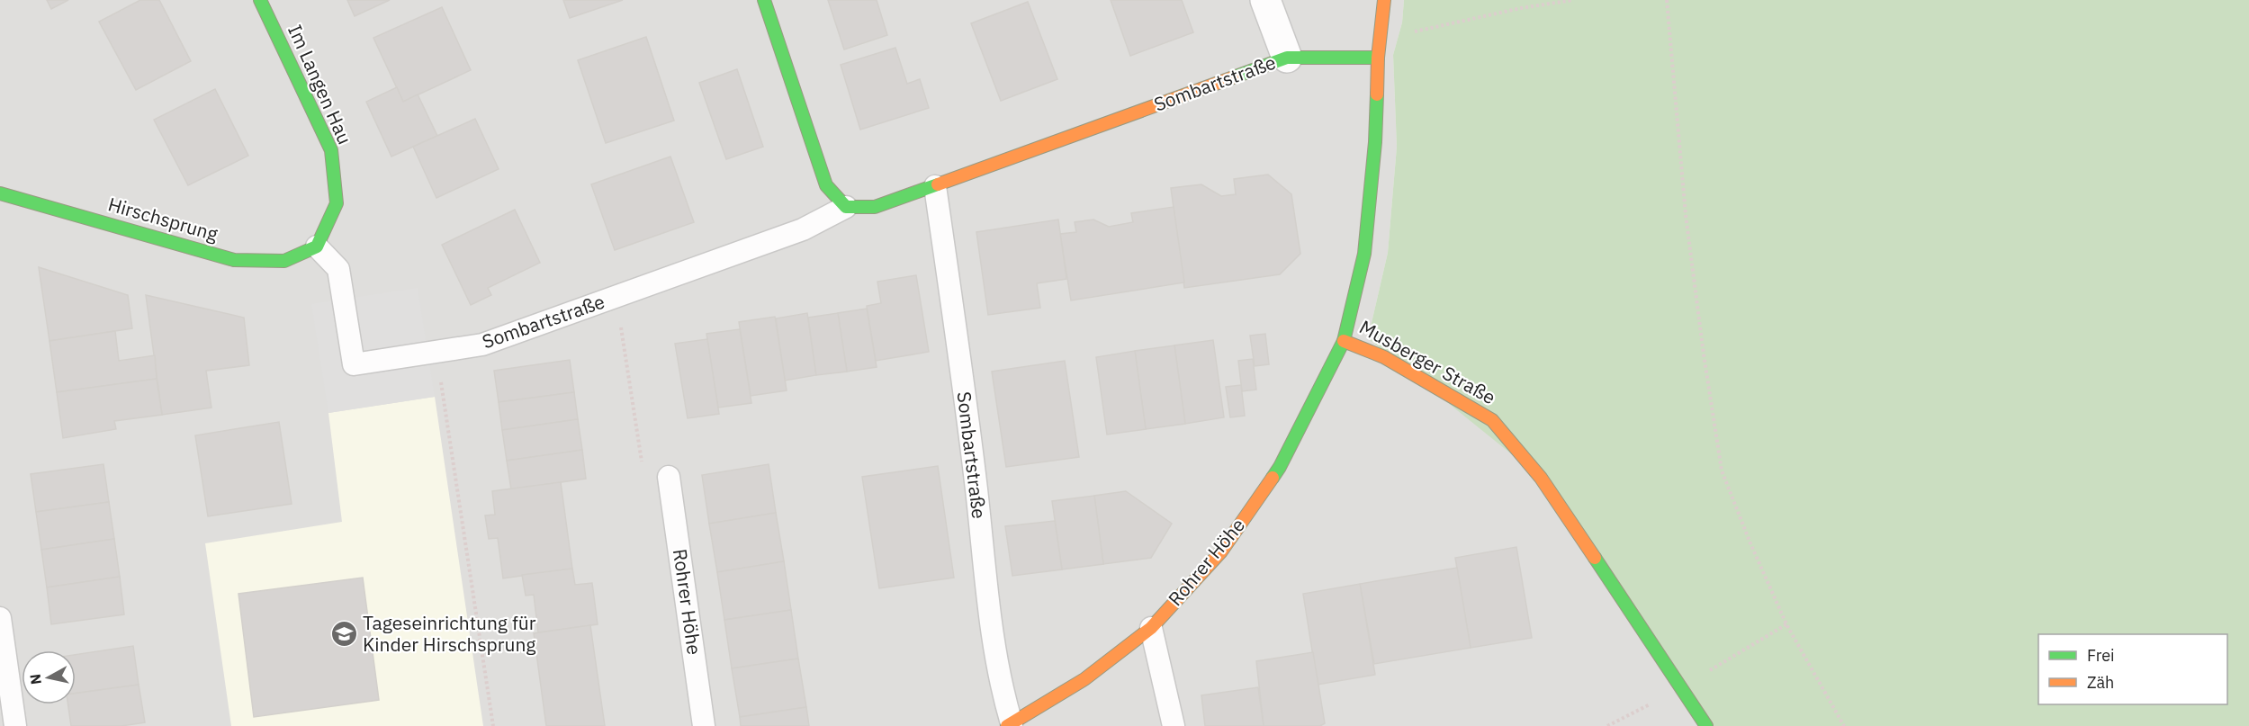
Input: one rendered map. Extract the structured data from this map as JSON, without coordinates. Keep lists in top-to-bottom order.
{
  "streets": {
    "street": [
      "Sombartstraße",
      "Im Langen Hau",
      "Hirschsprung",
      "Musberger Straße",
      "Rohrer Höhe"
    ]
  },
  "crossings": [
    ["Sombartstraße", "Im Langen Hau"],
    ["Sombartstraße", "Hirschsprung"],
    ["Sombartstraße", "Musberger Straße"],
    ["Sombartstraße", "Rohrer Höhe"],
    ["Im Langen Hau", "Hirschsprung"],
    ["Musberger Straße", "Rohrer Höhe"]
  ],
  "places": {
    "school or university": ["Tageseinrichtung für Kinder Hirschsprung"]
  },
  "legend": ["Frei", "Zäh"],
  "north": "left"
}
